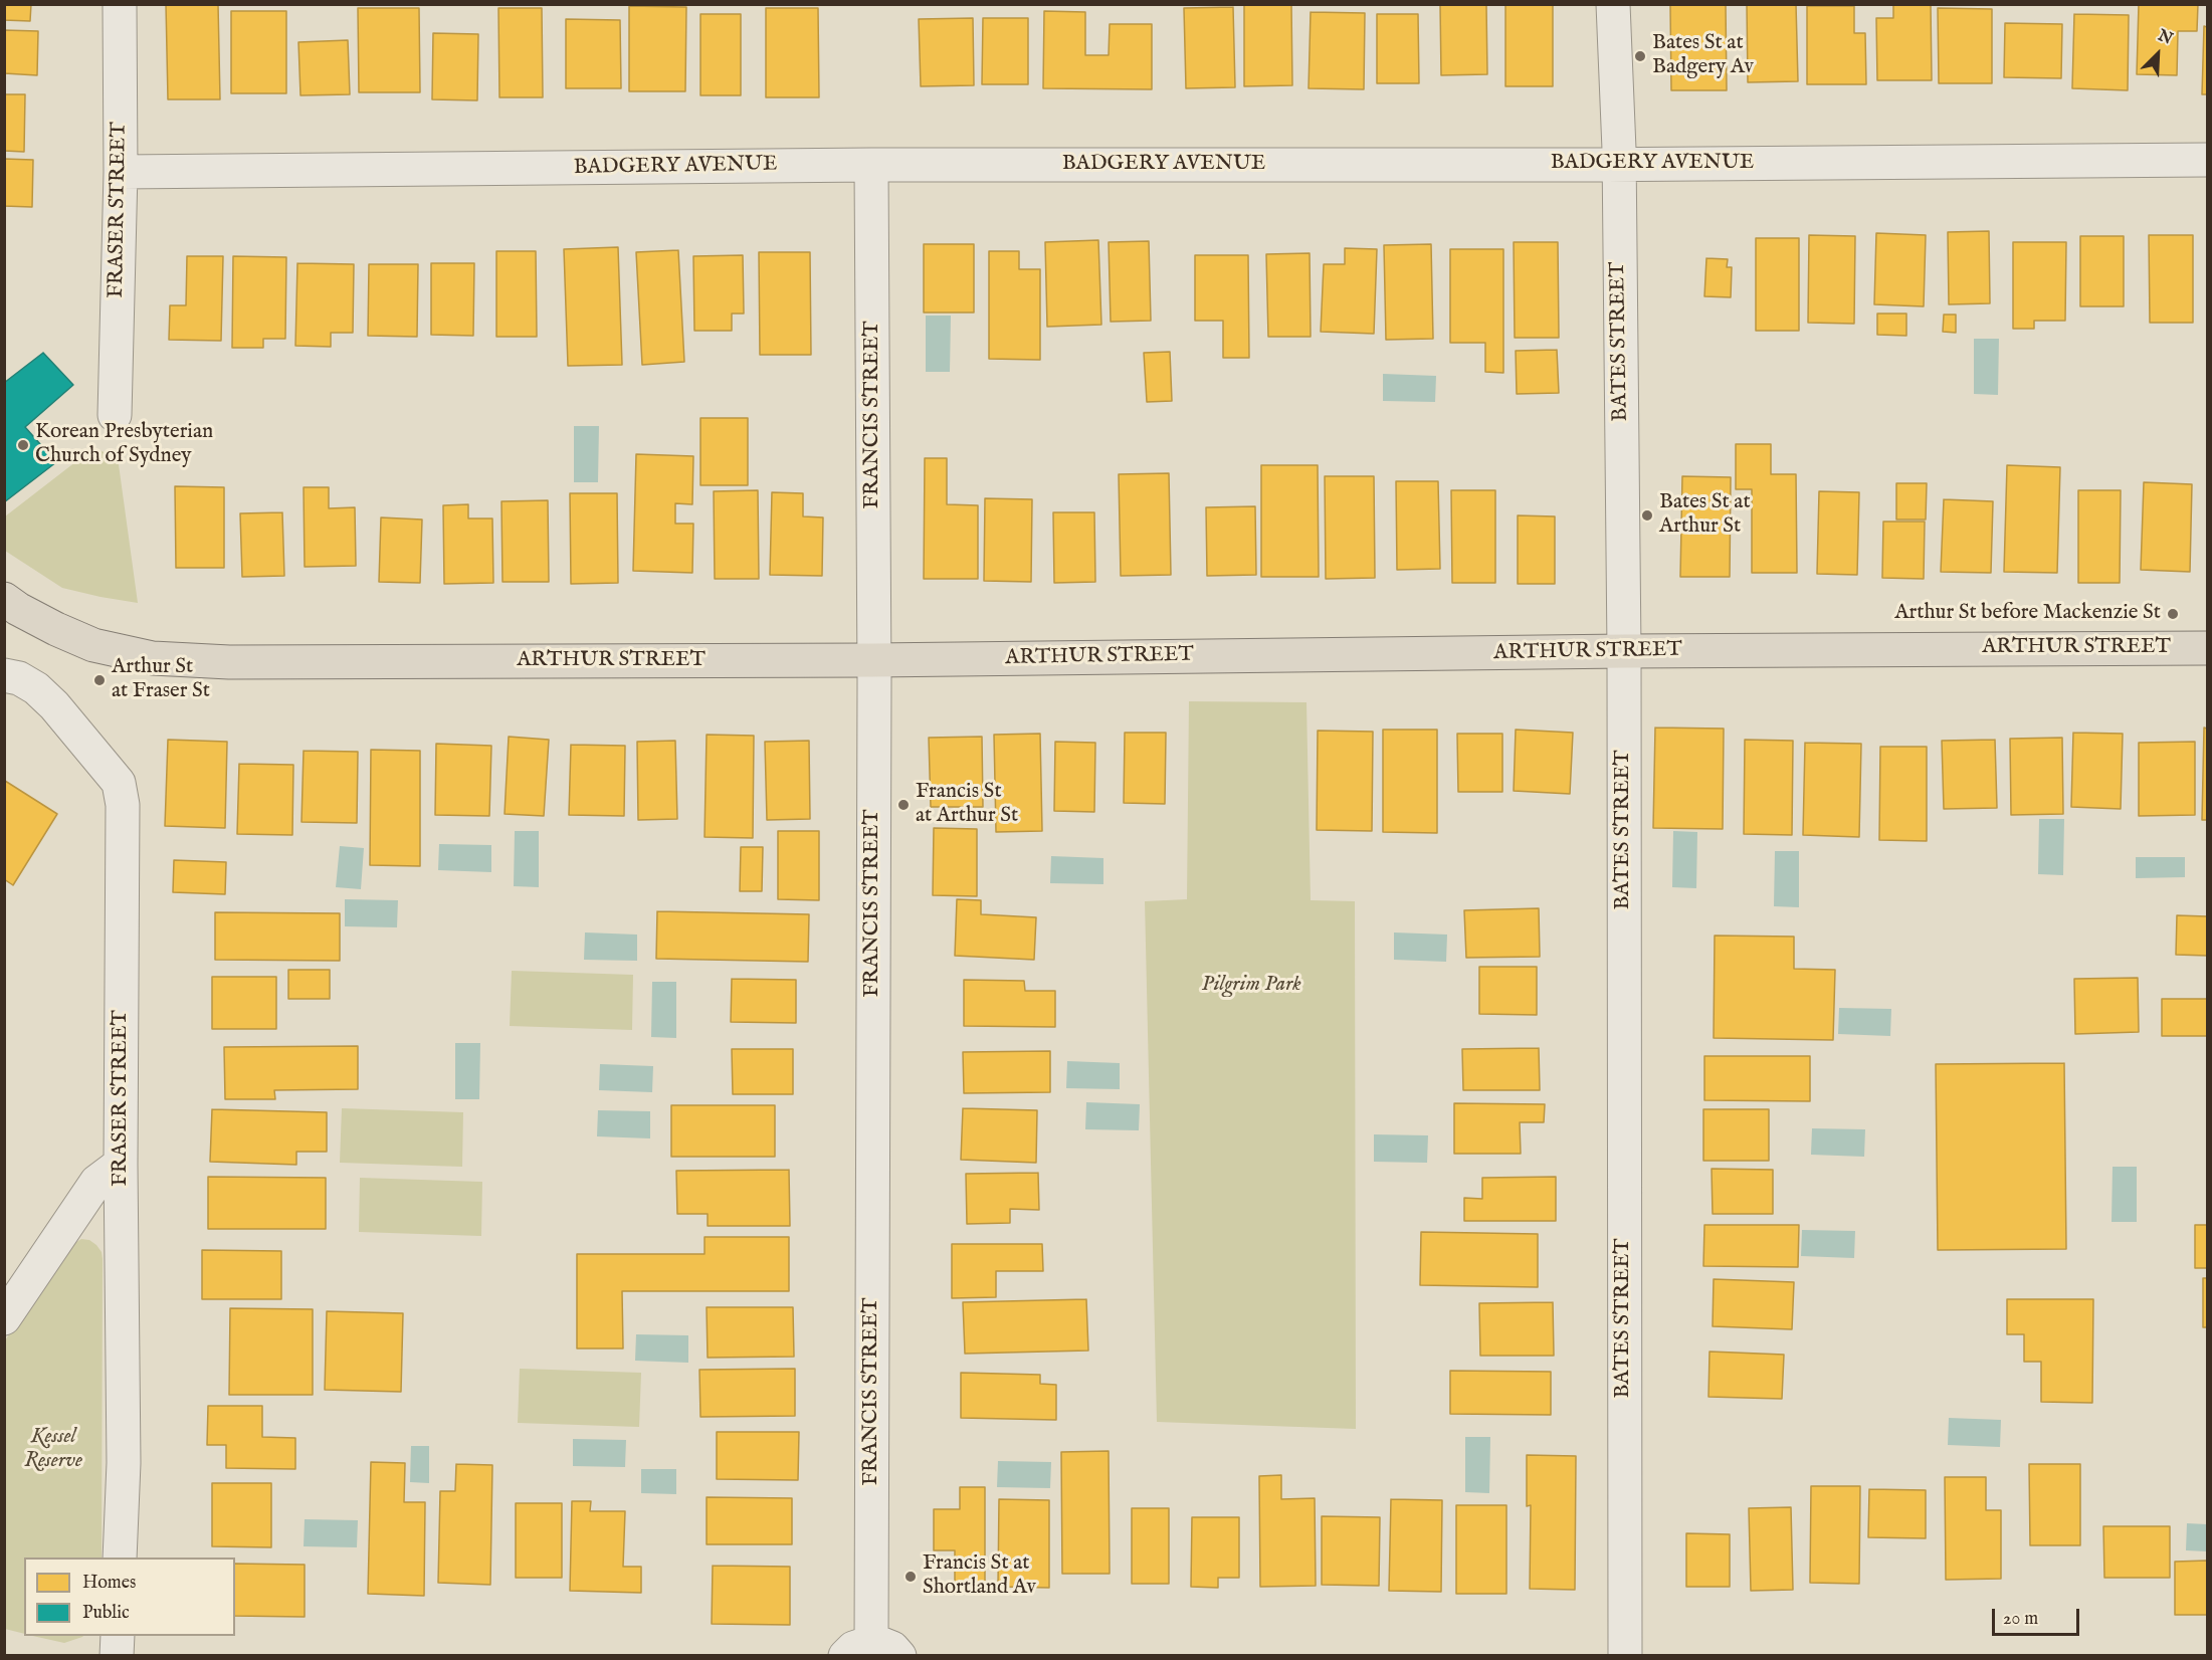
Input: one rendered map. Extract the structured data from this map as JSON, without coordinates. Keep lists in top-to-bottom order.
{
  "streets": {
    "main road": ["ARTHUR STREET"],
    "street": [
      "BADGERY AVENUE",
      "FRASER STREET",
      "BATES STREET",
      "FRANCIS STREET"
    ]
  },
  "crossings": [
    ["BADGERY AVENUE", "FRASER STREET"],
    ["BADGERY AVENUE", "BATES STREET"],
    ["BADGERY AVENUE", "FRANCIS STREET"],
    ["BATES STREET", "ARTHUR STREET"],
    ["FRANCIS STREET", "ARTHUR STREET"]
  ],
  "parks": ["Pilgrim Park", "Kessel Reserve"],
  "places": [
    "Bates St at Badgery Av",
    "Korean Presbyterian Church of Sydney",
    "Bates St at Arthur St",
    "Arthur St before Mackenzie St",
    "Arthur St at Fraser St",
    "Francis St at Arthur St",
    "Francis St at Shortland Av"
  ],
  "legend": ["Homes", "Public"],
  "scale_bar": "20 m",
  "north": "top right"
}
